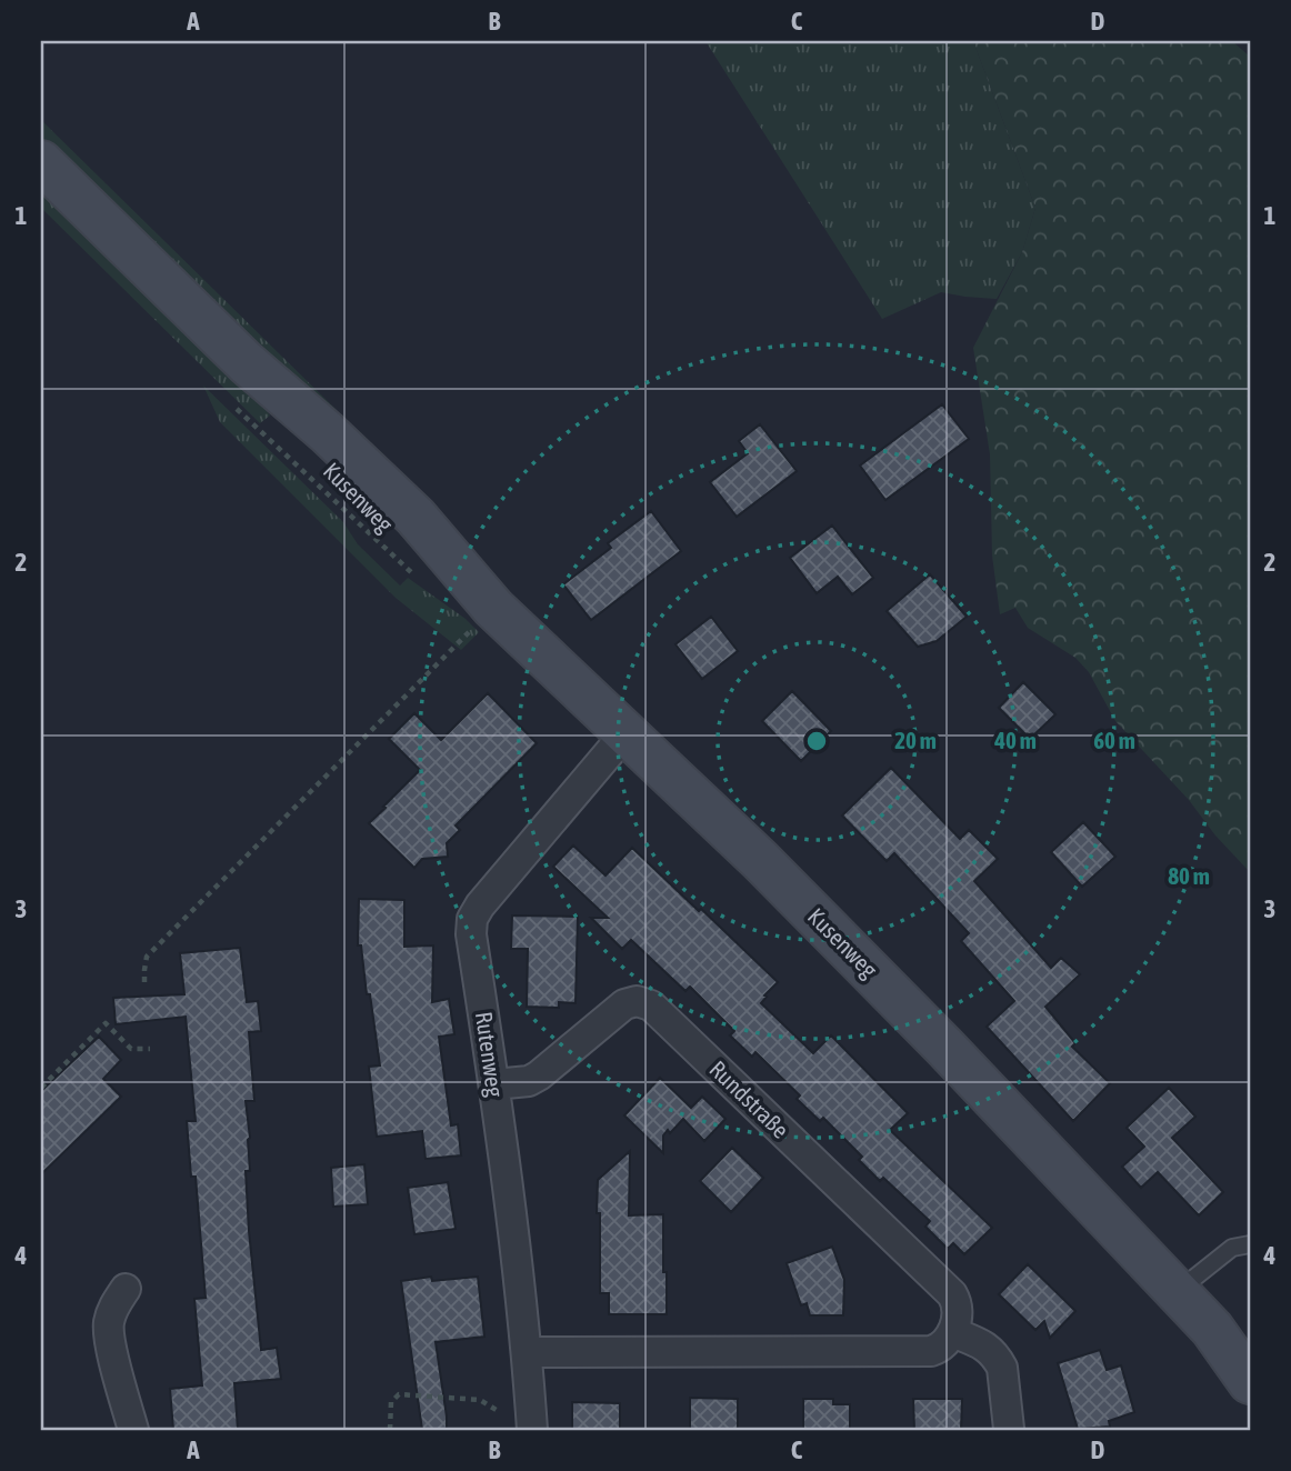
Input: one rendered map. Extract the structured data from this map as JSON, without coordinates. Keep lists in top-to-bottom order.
{
  "streets": {
    "street": ["Kusenweg", "Rutenweg", "Rundstraße"]
  },
  "crossings": [
    ["Kusenweg", "Rutenweg"],
    ["Rutenweg", "Rundstraße"]
  ],
  "grid": {
    "columns": [
      "A",
      "B",
      "C",
      "D"
    ],
    "rows": [
      "1",
      "2",
      "3",
      "4"
    ]
  },
  "rings": [
    "20 m",
    "40 m",
    "60 m",
    "80 m"
  ]
}
